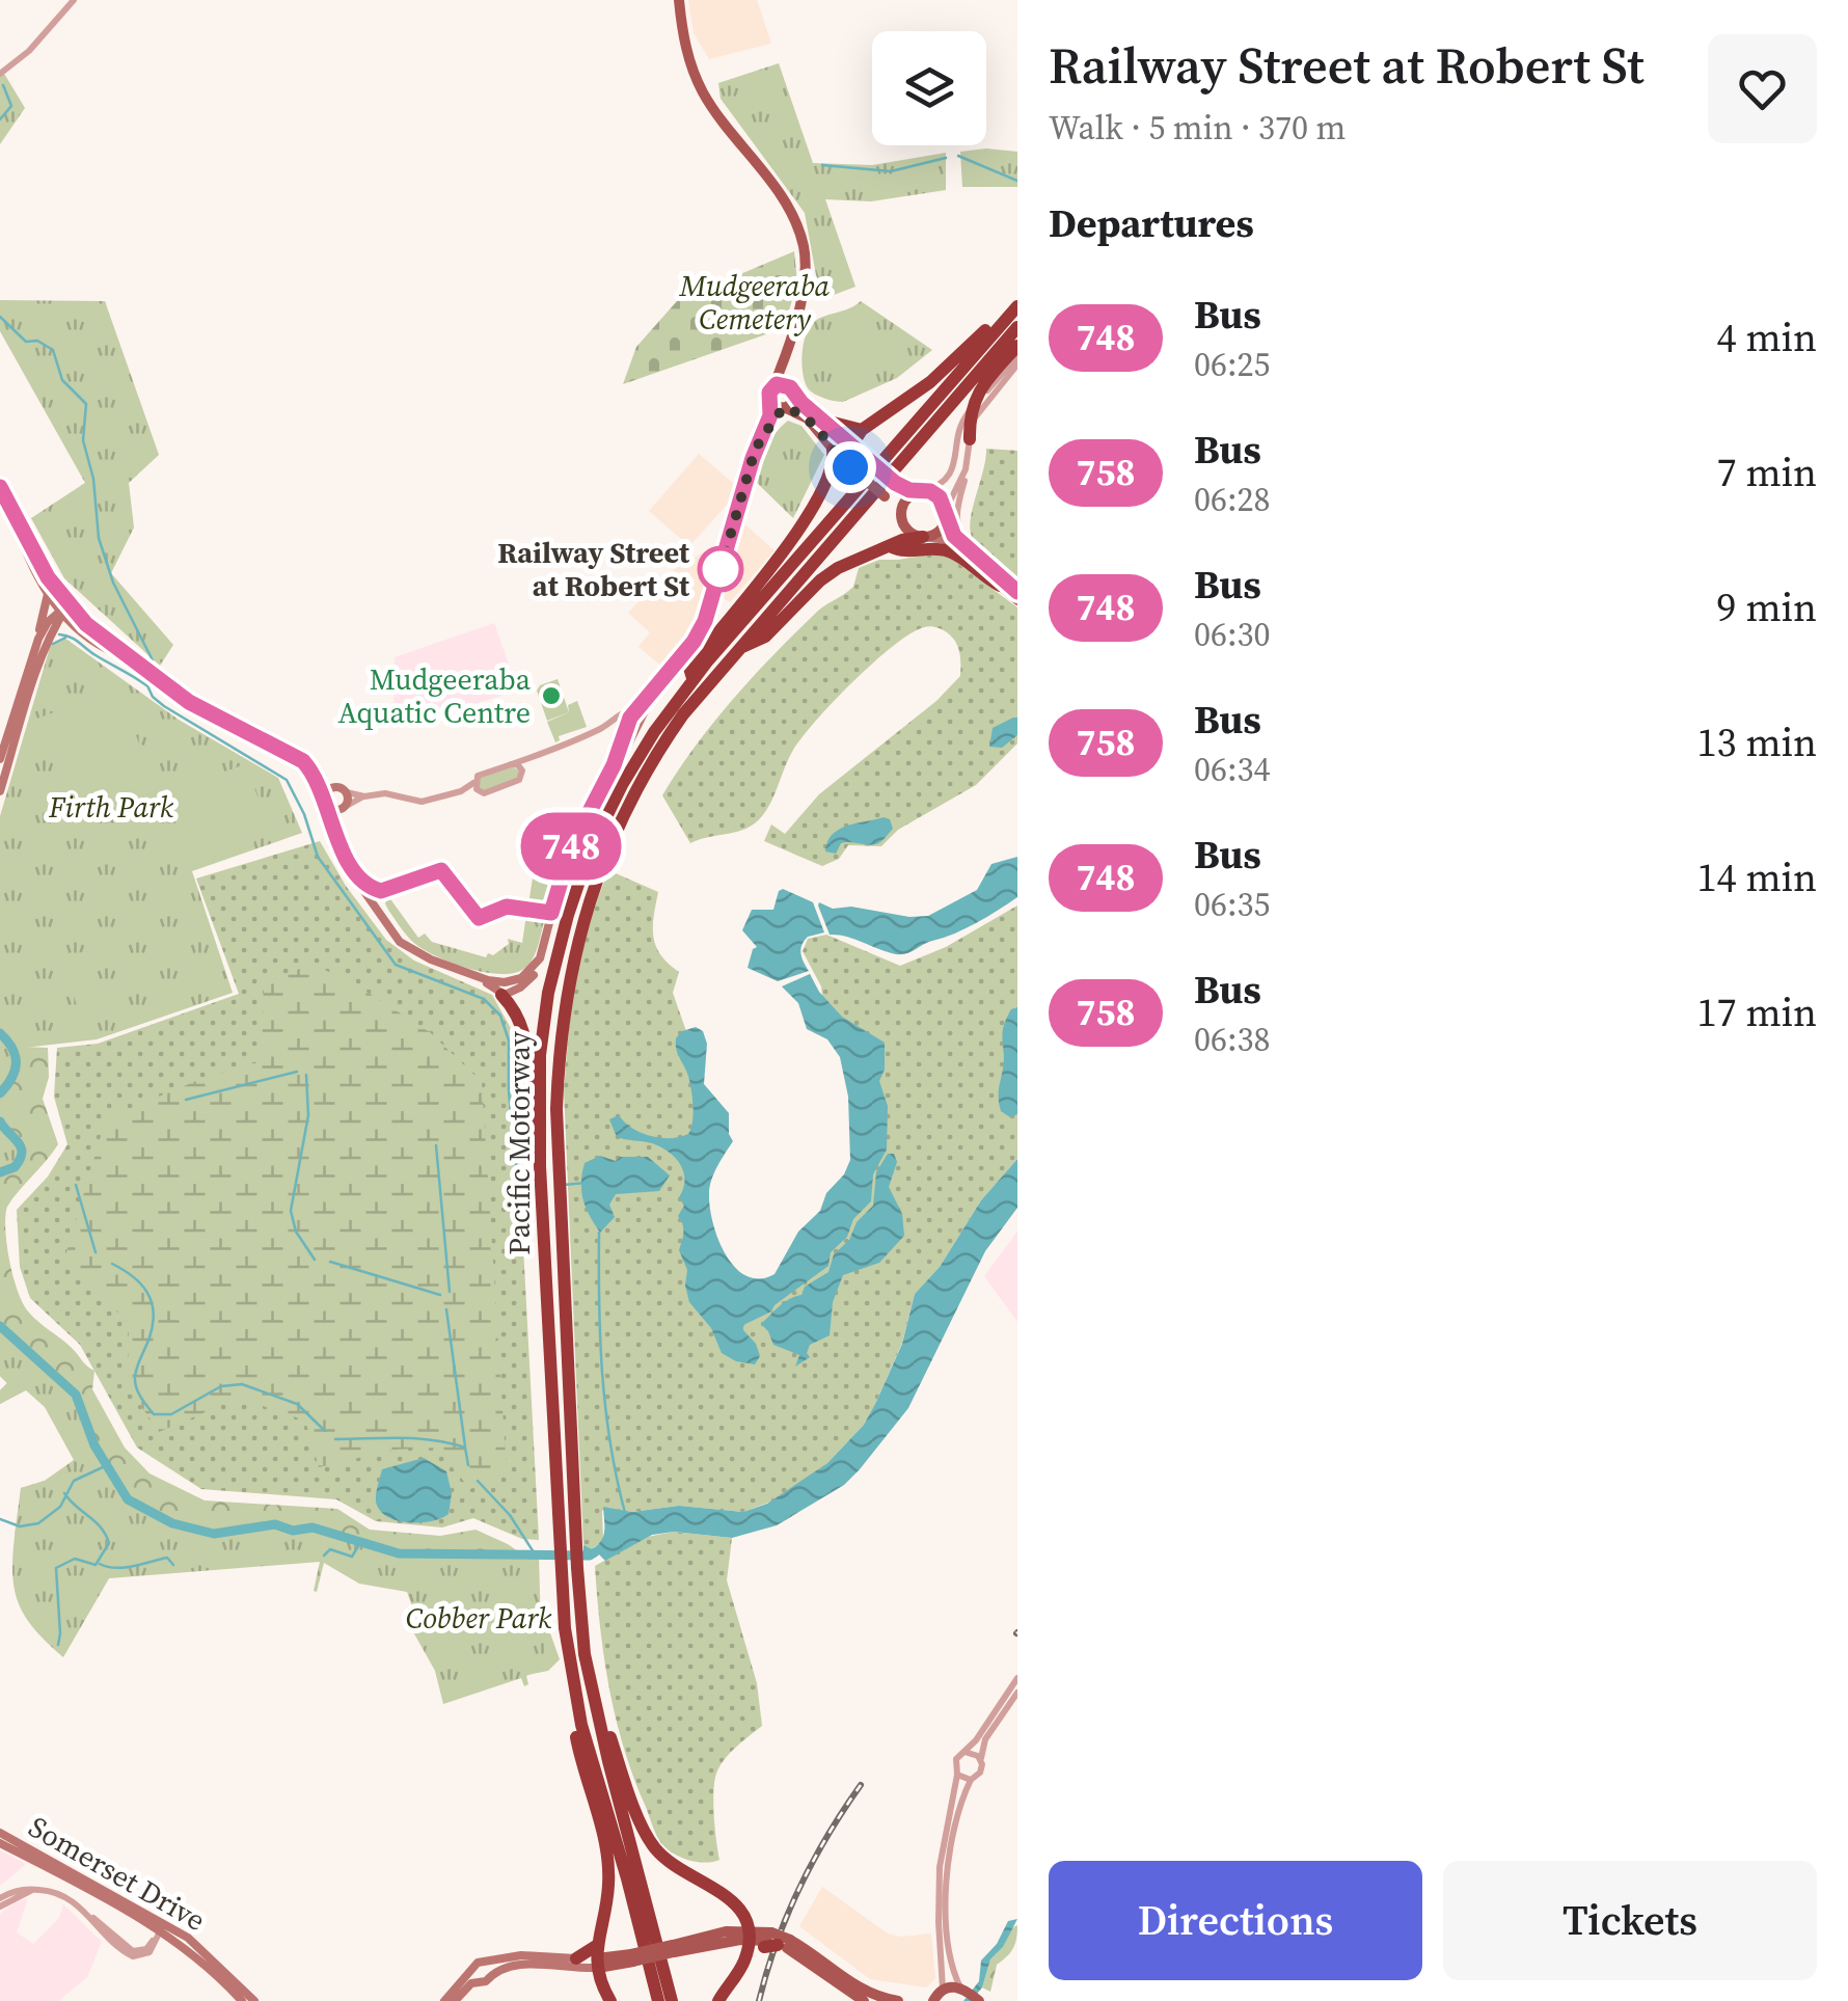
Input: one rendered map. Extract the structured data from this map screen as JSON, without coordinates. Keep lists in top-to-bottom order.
{
  "streets": {
    "highway": ["Pacific Motorway"],
    "main road": ["Somerset Drive"]
  },
  "parks": ["Mudgeeraba Cemetery", "Firth Park", "Cobber Park"],
  "places": ["Railway Street at Robert St", "Mudgeeraba Aquatic Centre"],
  "lines": ["bus line 748"],
  "page": {
    "on_map": "748",
    "heading": [
      ["Railway Street at Robert St", "Walk · 5 min · 370 m"],
      "Departures"
    ],
    "list": [
      {
        "mark": "748",
        "name": "Bus",
        "note": "06:25",
        "value": "4 min"
      },
      {
        "mark": "758",
        "name": "Bus",
        "note": "06:28",
        "value": "7 min"
      },
      {
        "mark": "748",
        "name": "Bus",
        "note": "06:30",
        "value": "9 min"
      },
      {
        "mark": "758",
        "name": "Bus",
        "note": "06:34",
        "value": "13 min"
      },
      {
        "mark": "748",
        "name": "Bus",
        "note": "06:35",
        "value": "14 min"
      },
      {
        "mark": "758",
        "name": "Bus",
        "note": "06:38",
        "value": "17 min"
      }
    ],
    "buttons": ["Directions", "Tickets"]
  }
}
